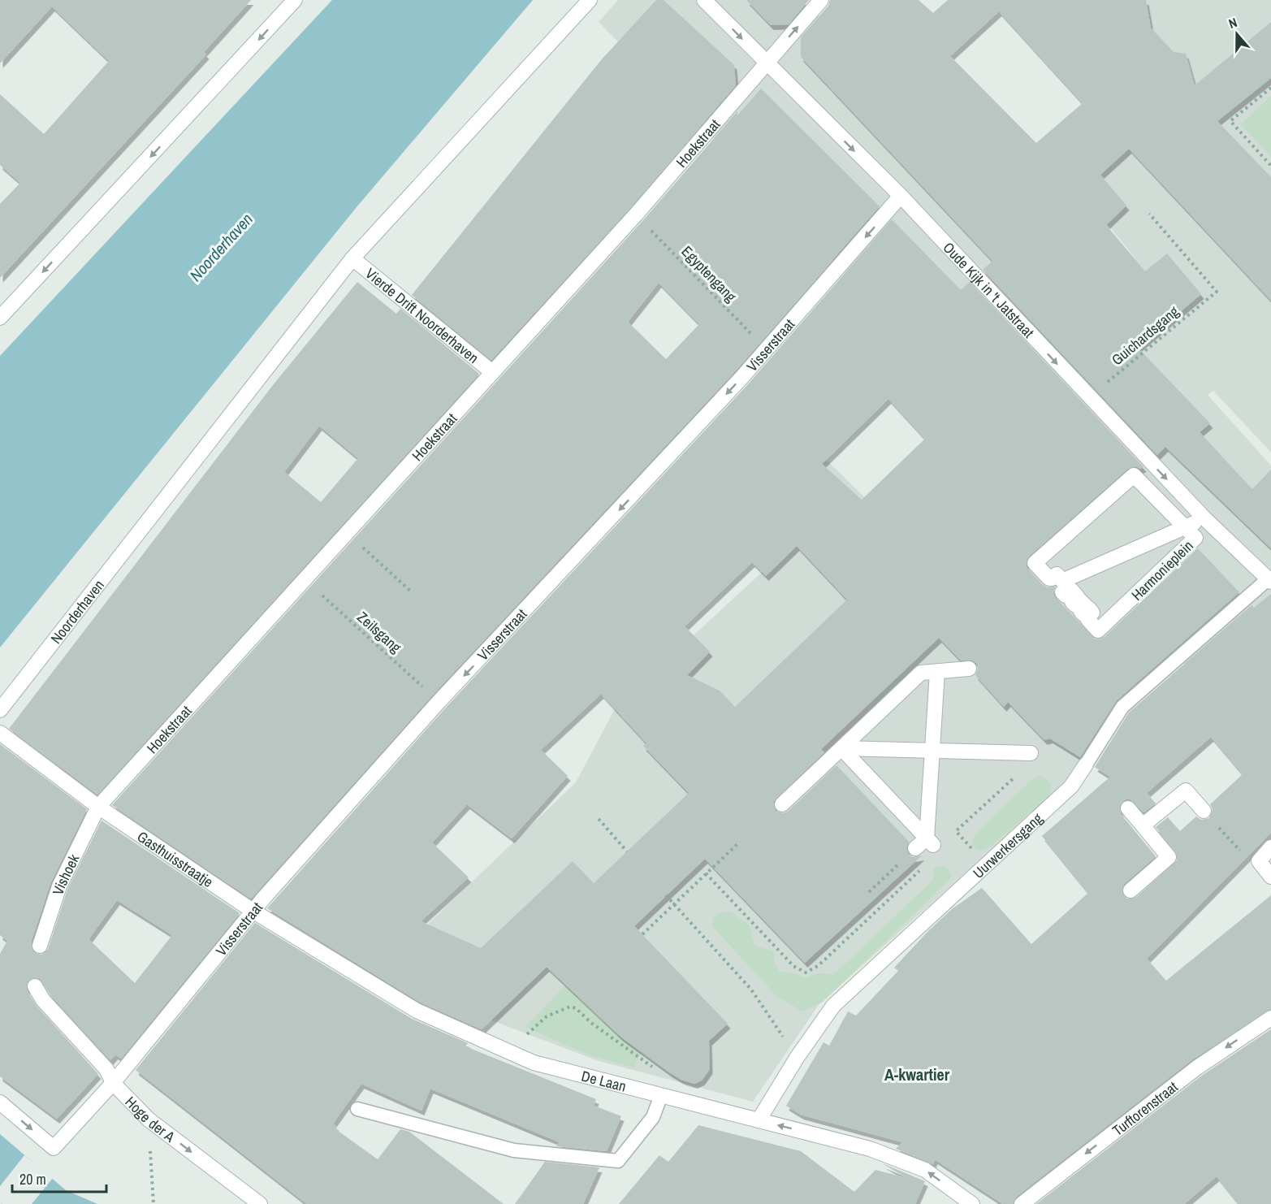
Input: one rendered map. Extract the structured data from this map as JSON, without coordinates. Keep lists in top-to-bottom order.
{
  "streets": {
    "street": [
      "Hoekstraat",
      "Oude Kijk in 't Jatstraat",
      "Vierde Drift Noorderhaven",
      "Visserstraat",
      "Harmonieplein",
      "Noorderhaven",
      "Uurwerkersgang",
      "Gasthuisstraatje",
      "Vishoek",
      "De Laan",
      "Turftorenstraat",
      "Hoge der A"
    ],
    "path": ["Egyptengang", "Guichardsgang", "Zeilsgang"]
  },
  "crossings": [
    ["Hoekstraat", "Egyptengang"],
    ["Hoekstraat", "Oude Kijk in 't Jatstraat"],
    ["Hoekstraat", "Vierde Drift Noorderhaven"],
    ["Hoekstraat", "Zeilsgang"],
    ["Hoekstraat", "Gasthuisstraatje"],
    ["Hoekstraat", "Vishoek"],
    ["Egyptengang", "Visserstraat"],
    ["Oude Kijk in 't Jatstraat", "Guichardsgang"],
    ["Oude Kijk in 't Jatstraat", "Visserstraat"],
    ["Oude Kijk in 't Jatstraat", "Uurwerkersgang"],
    ["Vierde Drift Noorderhaven", "Noorderhaven"],
    ["Visserstraat", "Zeilsgang"],
    ["Visserstraat", "Gasthuisstraatje"],
    ["Visserstraat", "De Laan"],
    ["Visserstraat", "Hoge der A"],
    ["Uurwerkersgang", "De Laan"],
    ["Gasthuisstraatje", "Vishoek"],
    ["Gasthuisstraatje", "De Laan"]
  ],
  "one_way": ["Oude Kijk in 't Jatstraat", "Visserstraat", "Turftorenstraat"],
  "districts": ["A-kwartier"],
  "water": ["Noorderhaven"],
  "scale_bar": "20 m",
  "north": "top"
}
